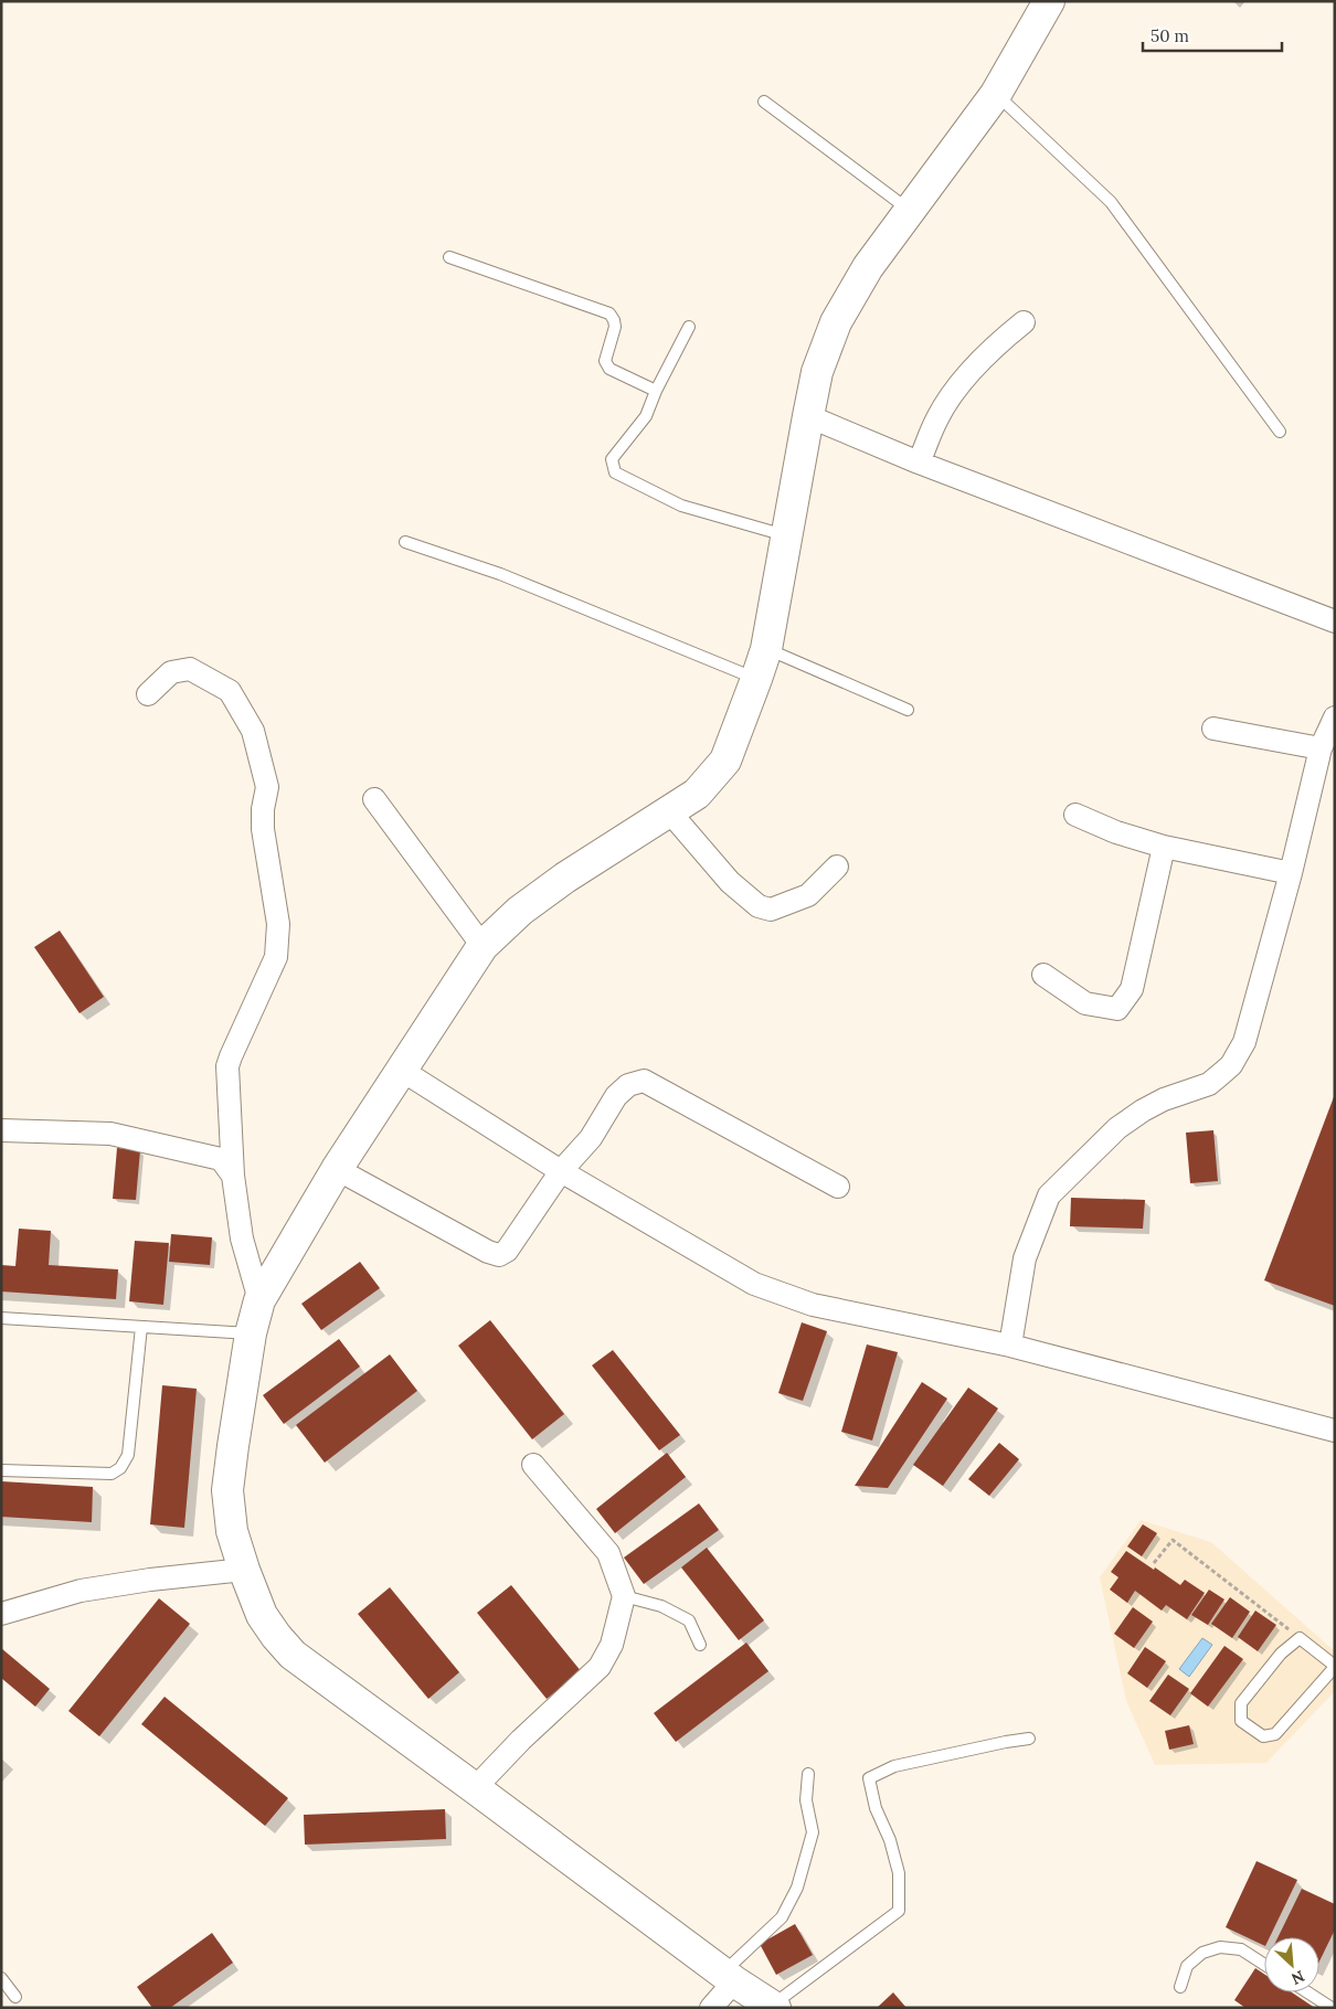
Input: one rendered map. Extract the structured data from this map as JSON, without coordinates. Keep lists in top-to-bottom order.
{
  "scale_bar": "50 m",
  "north": "bottom right"
}
